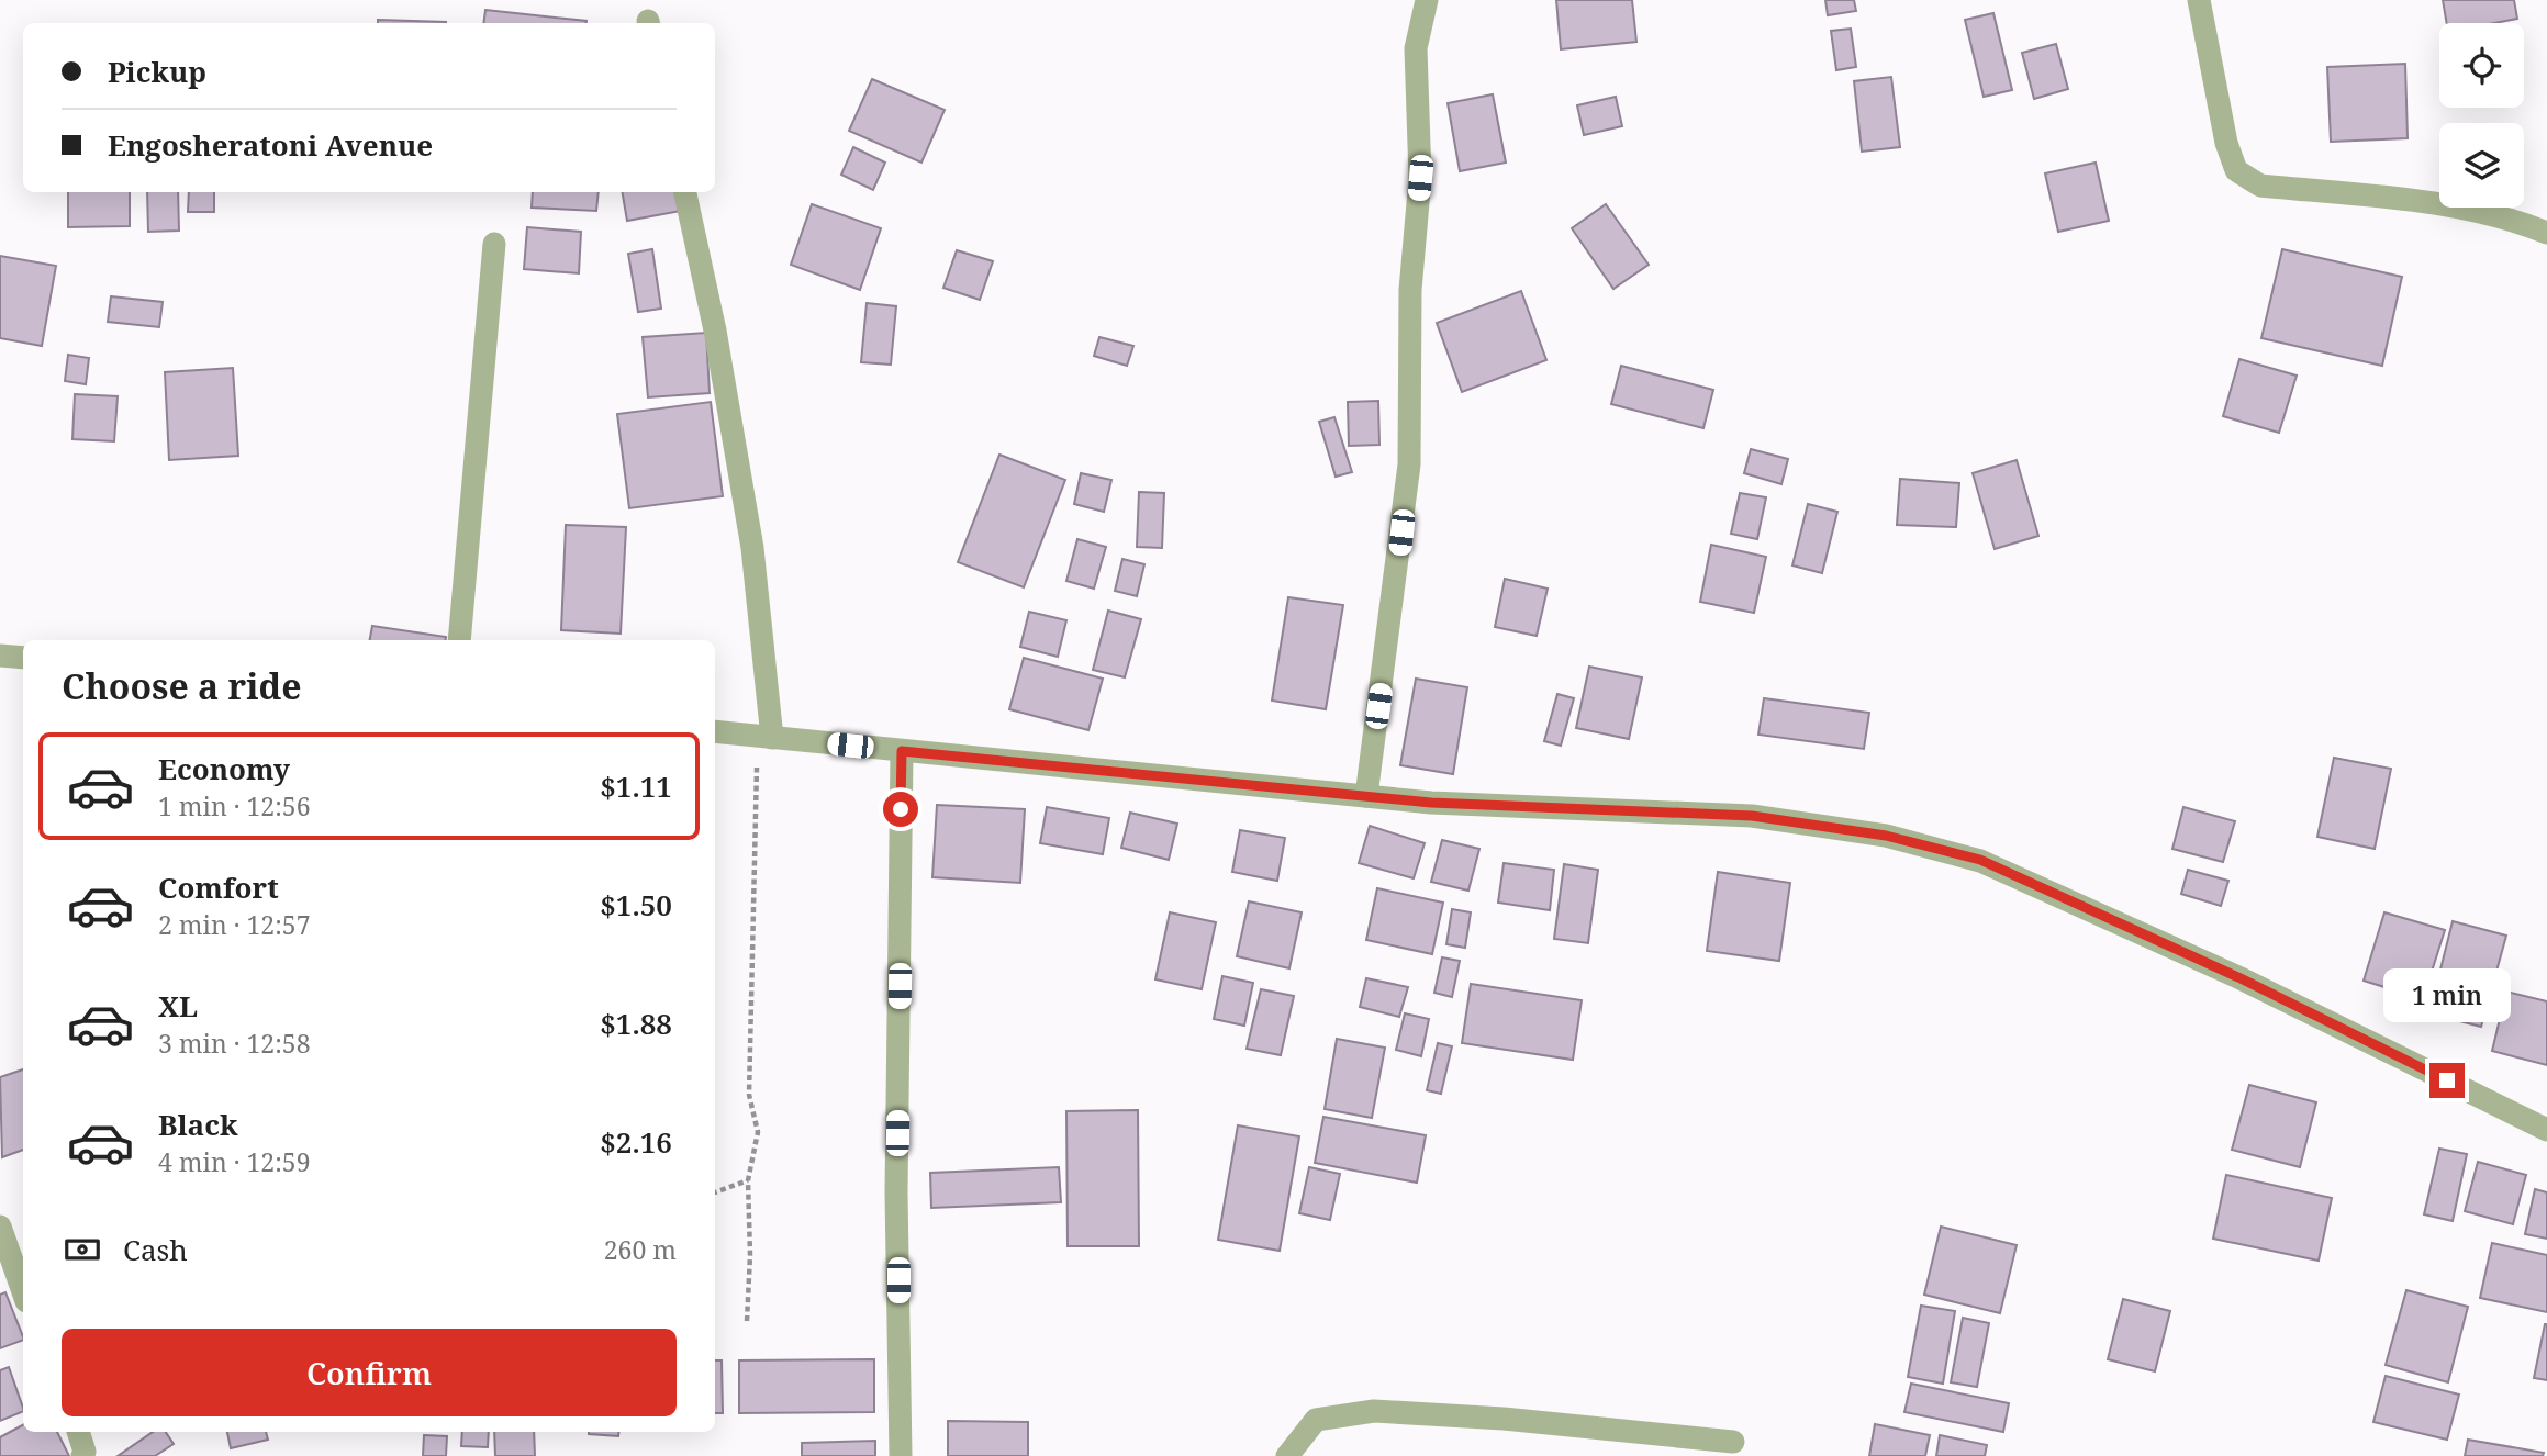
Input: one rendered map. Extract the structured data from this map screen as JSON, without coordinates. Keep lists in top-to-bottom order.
{
  "page": {
    "banner": ["Pickup", "Engosheratoni Avenue"],
    "heading": "Choose a ride",
    "list": [
      {
        "name": "Economy",
        "note": "1 min · 12:56",
        "value": "$1.11"
      },
      {
        "name": "Comfort",
        "note": "2 min · 12:57",
        "value": "$1.50"
      },
      {
        "name": "XL",
        "note": "3 min · 12:58",
        "value": "$1.88"
      },
      {
        "name": "Black",
        "note": "4 min · 12:59",
        "value": "$2.16"
      }
    ],
    "bubble": "1 min",
    "pay": ["Cash", "260 m"],
    "buttons": "Confirm"
  }
}
